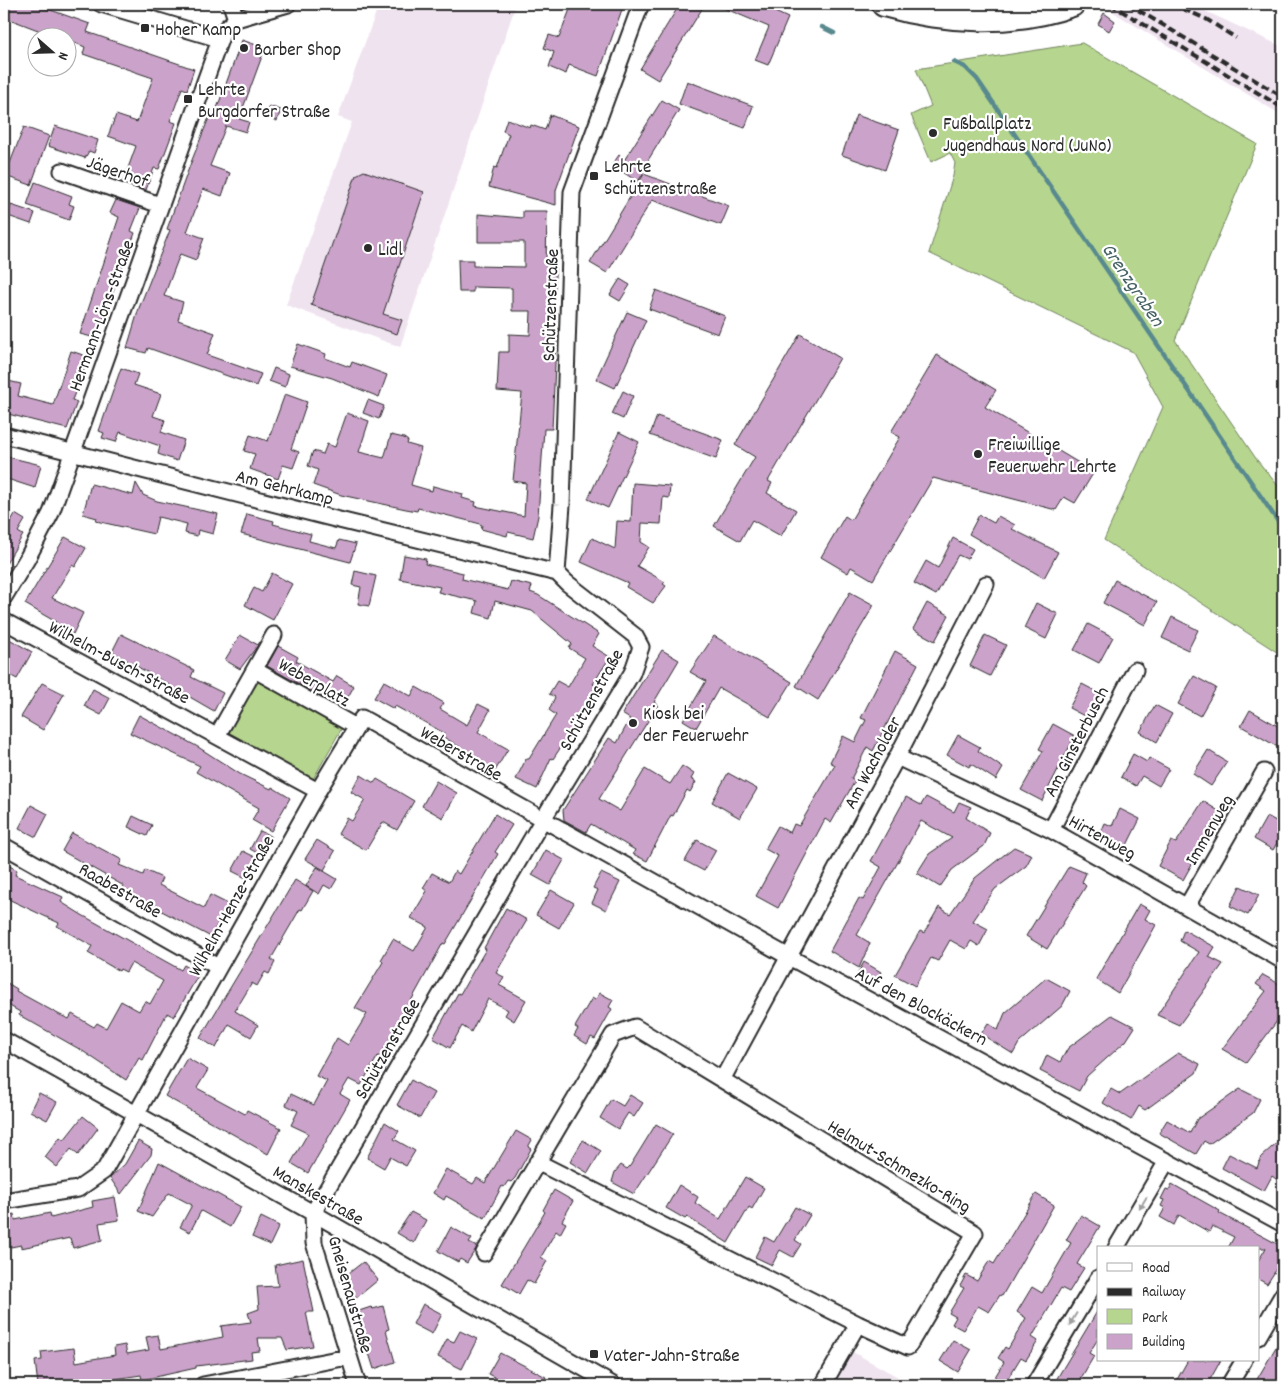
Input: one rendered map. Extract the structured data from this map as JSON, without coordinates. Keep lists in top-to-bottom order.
{
  "streets": {
    "street": [
      "Jägerhof",
      "Schützenstraße",
      "Hermann-Löns-Straße",
      "Am Gehrkamp",
      "Wilhelm-Busch-Straße",
      "Weberplatz",
      "Am Ginsterbusch",
      "Weberstraße",
      "Am Wacholder",
      "Immenweg",
      "Hirtenweg",
      "Raabestraße",
      "Wilhelm-Henze-Straße",
      "Auf den Blockäckern",
      "Helmut-Schmezko-Ring",
      "Manskestraße",
      "Gneisenaustraße"
    ]
  },
  "crossings": [
    ["Jägerhof", "Hermann-Löns-Straße"],
    ["Schützenstraße", "Am Gehrkamp"],
    ["Schützenstraße", "Weberstraße"],
    ["Schützenstraße", "Auf den Blockäckern"],
    ["Schützenstraße", "Manskestraße"],
    ["Schützenstraße", "Gneisenaustraße"],
    ["Hermann-Löns-Straße", "Am Gehrkamp"],
    ["Wilhelm-Busch-Straße", "Wilhelm-Henze-Straße"],
    ["Weberplatz", "Weberstraße"],
    ["Weberplatz", "Wilhelm-Henze-Straße"],
    ["Am Ginsterbusch", "Hirtenweg"],
    ["Weberstraße", "Wilhelm-Henze-Straße"],
    ["Weberstraße", "Auf den Blockäckern"],
    ["Am Wacholder", "Hirtenweg"],
    ["Am Wacholder", "Auf den Blockäckern"],
    ["Immenweg", "Hirtenweg"],
    ["Raabestraße", "Wilhelm-Henze-Straße"],
    ["Wilhelm-Henze-Straße", "Manskestraße"],
    ["Manskestraße", "Gneisenaustraße"]
  ],
  "water": ["Grenzgraben"],
  "places": {
    "transit": [
      "Hoher Kamp",
      "Lehrte Burgdorfer Straße",
      "Lehrte Schützenstraße",
      "Vater-Jahn-Straße"
    ],
    "other": [
      "Barber Shop",
      "Fußballplatz Jugendhaus Nord (JuNo)",
      "Lidl",
      "Freiwillige Feuerwehr Lehrte",
      "Kiosk bei der Feuerwehr"
    ]
  },
  "legend": [
    "Road",
    "Railway",
    "Park",
    "Building"
  ],
  "north": "right"
}
